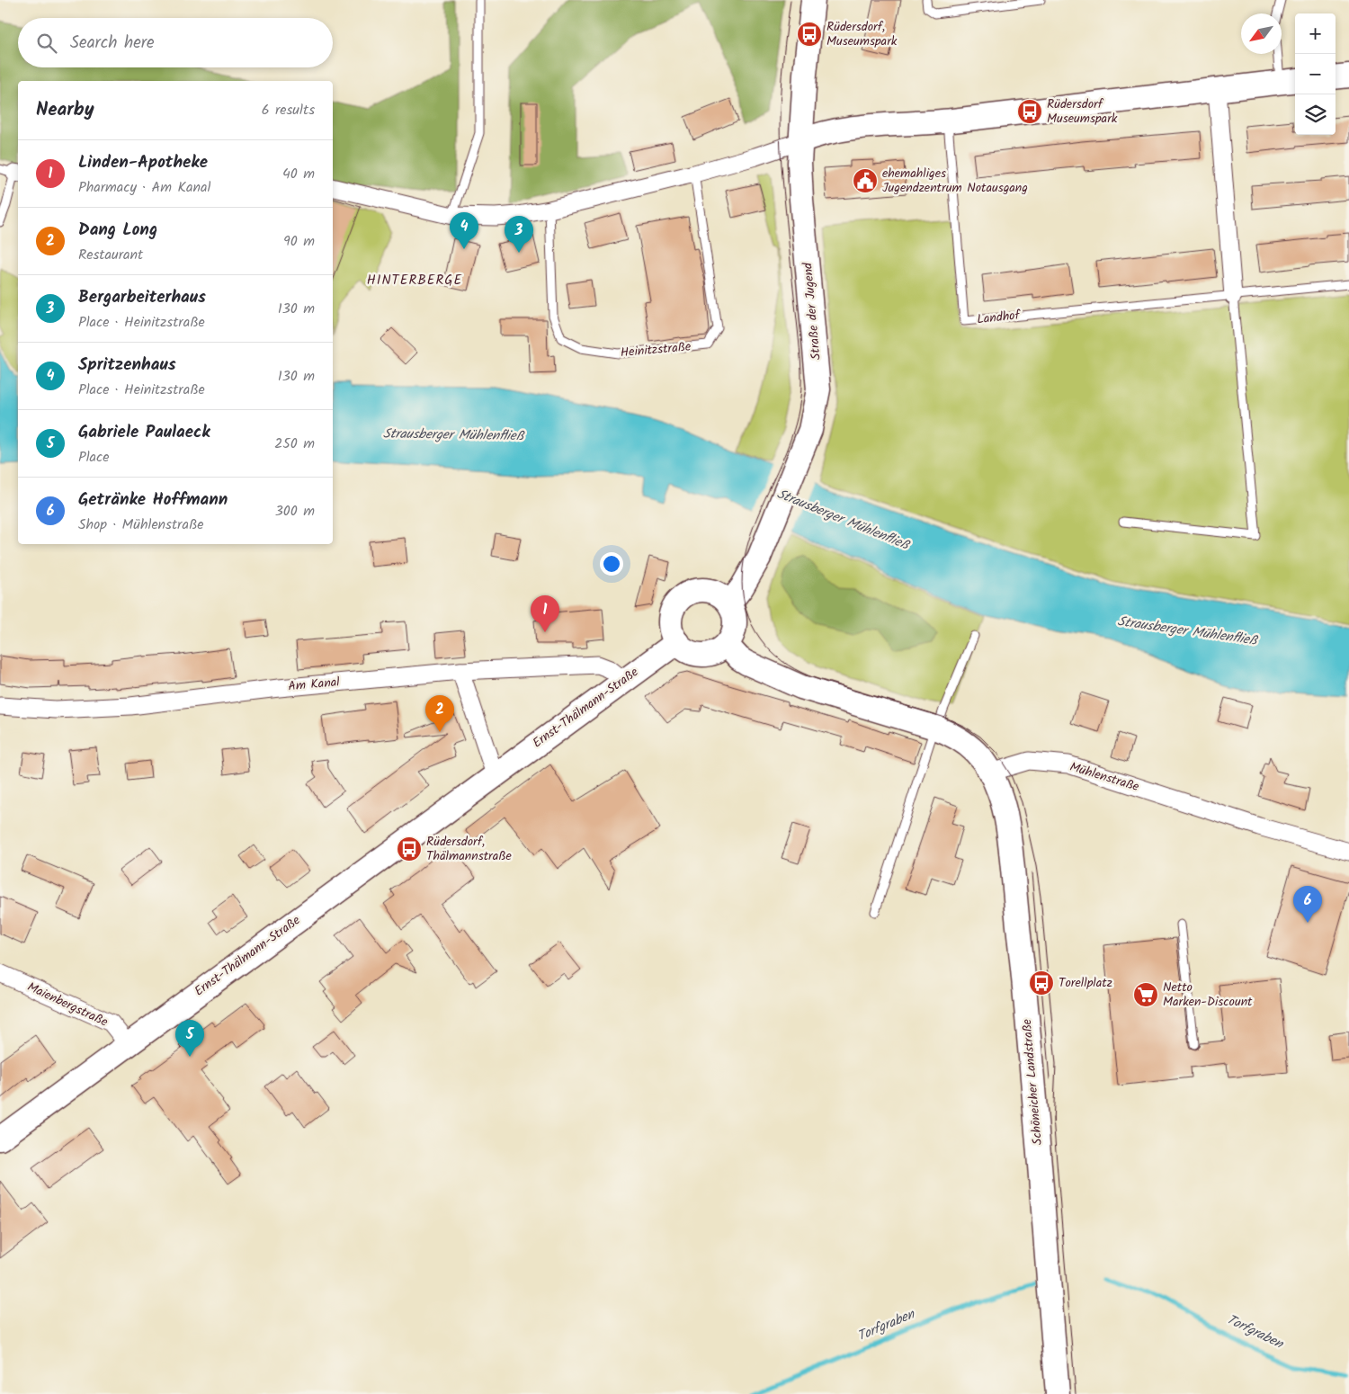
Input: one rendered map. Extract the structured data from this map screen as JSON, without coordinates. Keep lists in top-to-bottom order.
{
  "streets": {
    "main road": ["Straße der Jugend", "Ernst-Thälmann-Straße", "Schöneicher Landstraße"],
    "street": ["Am Kanal", "Mühlenstraße", "Maienbergstraße"],
    "lane": ["Landhof", "Heinitzstraße"]
  },
  "crossings": [
    ["Straße der Jugend", "Ernst-Thälmann-Straße"],
    ["Am Kanal", "Ernst-Thälmann-Straße"],
    ["Ernst-Thälmann-Straße", "Maienbergstraße"],
    ["Mühlenstraße", "Schöneicher Landstraße"]
  ],
  "districts": ["HINTERBERGE"],
  "water": ["Strausberger Mühlenfließ", "Torfgraben"],
  "places": {
    "bus stop": [
      "Rüdersdorf, Museumspark",
      "Rüdersdorf Museumspark",
      "Rüdersdorf, Thälmannstraße",
      "Torellplatz"
    ],
    "public building": ["ehemahliges Jugendzentrum Notausgang"],
    "supermarket": ["Netto Marken-Discount"]
  },
  "north": "bottom left",
  "page": {
    "map_buttons": ["+", "−"],
    "search": "Search here",
    "heading": ["Nearby", "6 results"],
    "list": [
      {
        "mark": "1",
        "name": "Linden-Apotheke",
        "note": "Pharmacy · Am Kanal",
        "value": "40 m"
      },
      {
        "mark": "2",
        "name": "Dang Long",
        "note": "Restaurant",
        "value": "90 m"
      },
      {
        "mark": "3",
        "name": "Bergarbeiterhaus",
        "note": "Place · Heinitzstraße",
        "value": "130 m"
      },
      {
        "mark": "4",
        "name": "Spritzenhaus",
        "note": "Place · Heinitzstraße",
        "value": "130 m"
      },
      {
        "mark": "5",
        "name": "Gabriele Paulaeck",
        "note": "Place",
        "value": "250 m"
      },
      {
        "mark": "6",
        "name": "Getränke Hoffmann",
        "note": "Shop · Mühlenstraße",
        "value": "300 m"
      }
    ],
    "pins": [
      "4",
      "3",
      "1",
      "2",
      "6",
      "5"
    ]
  }
}
